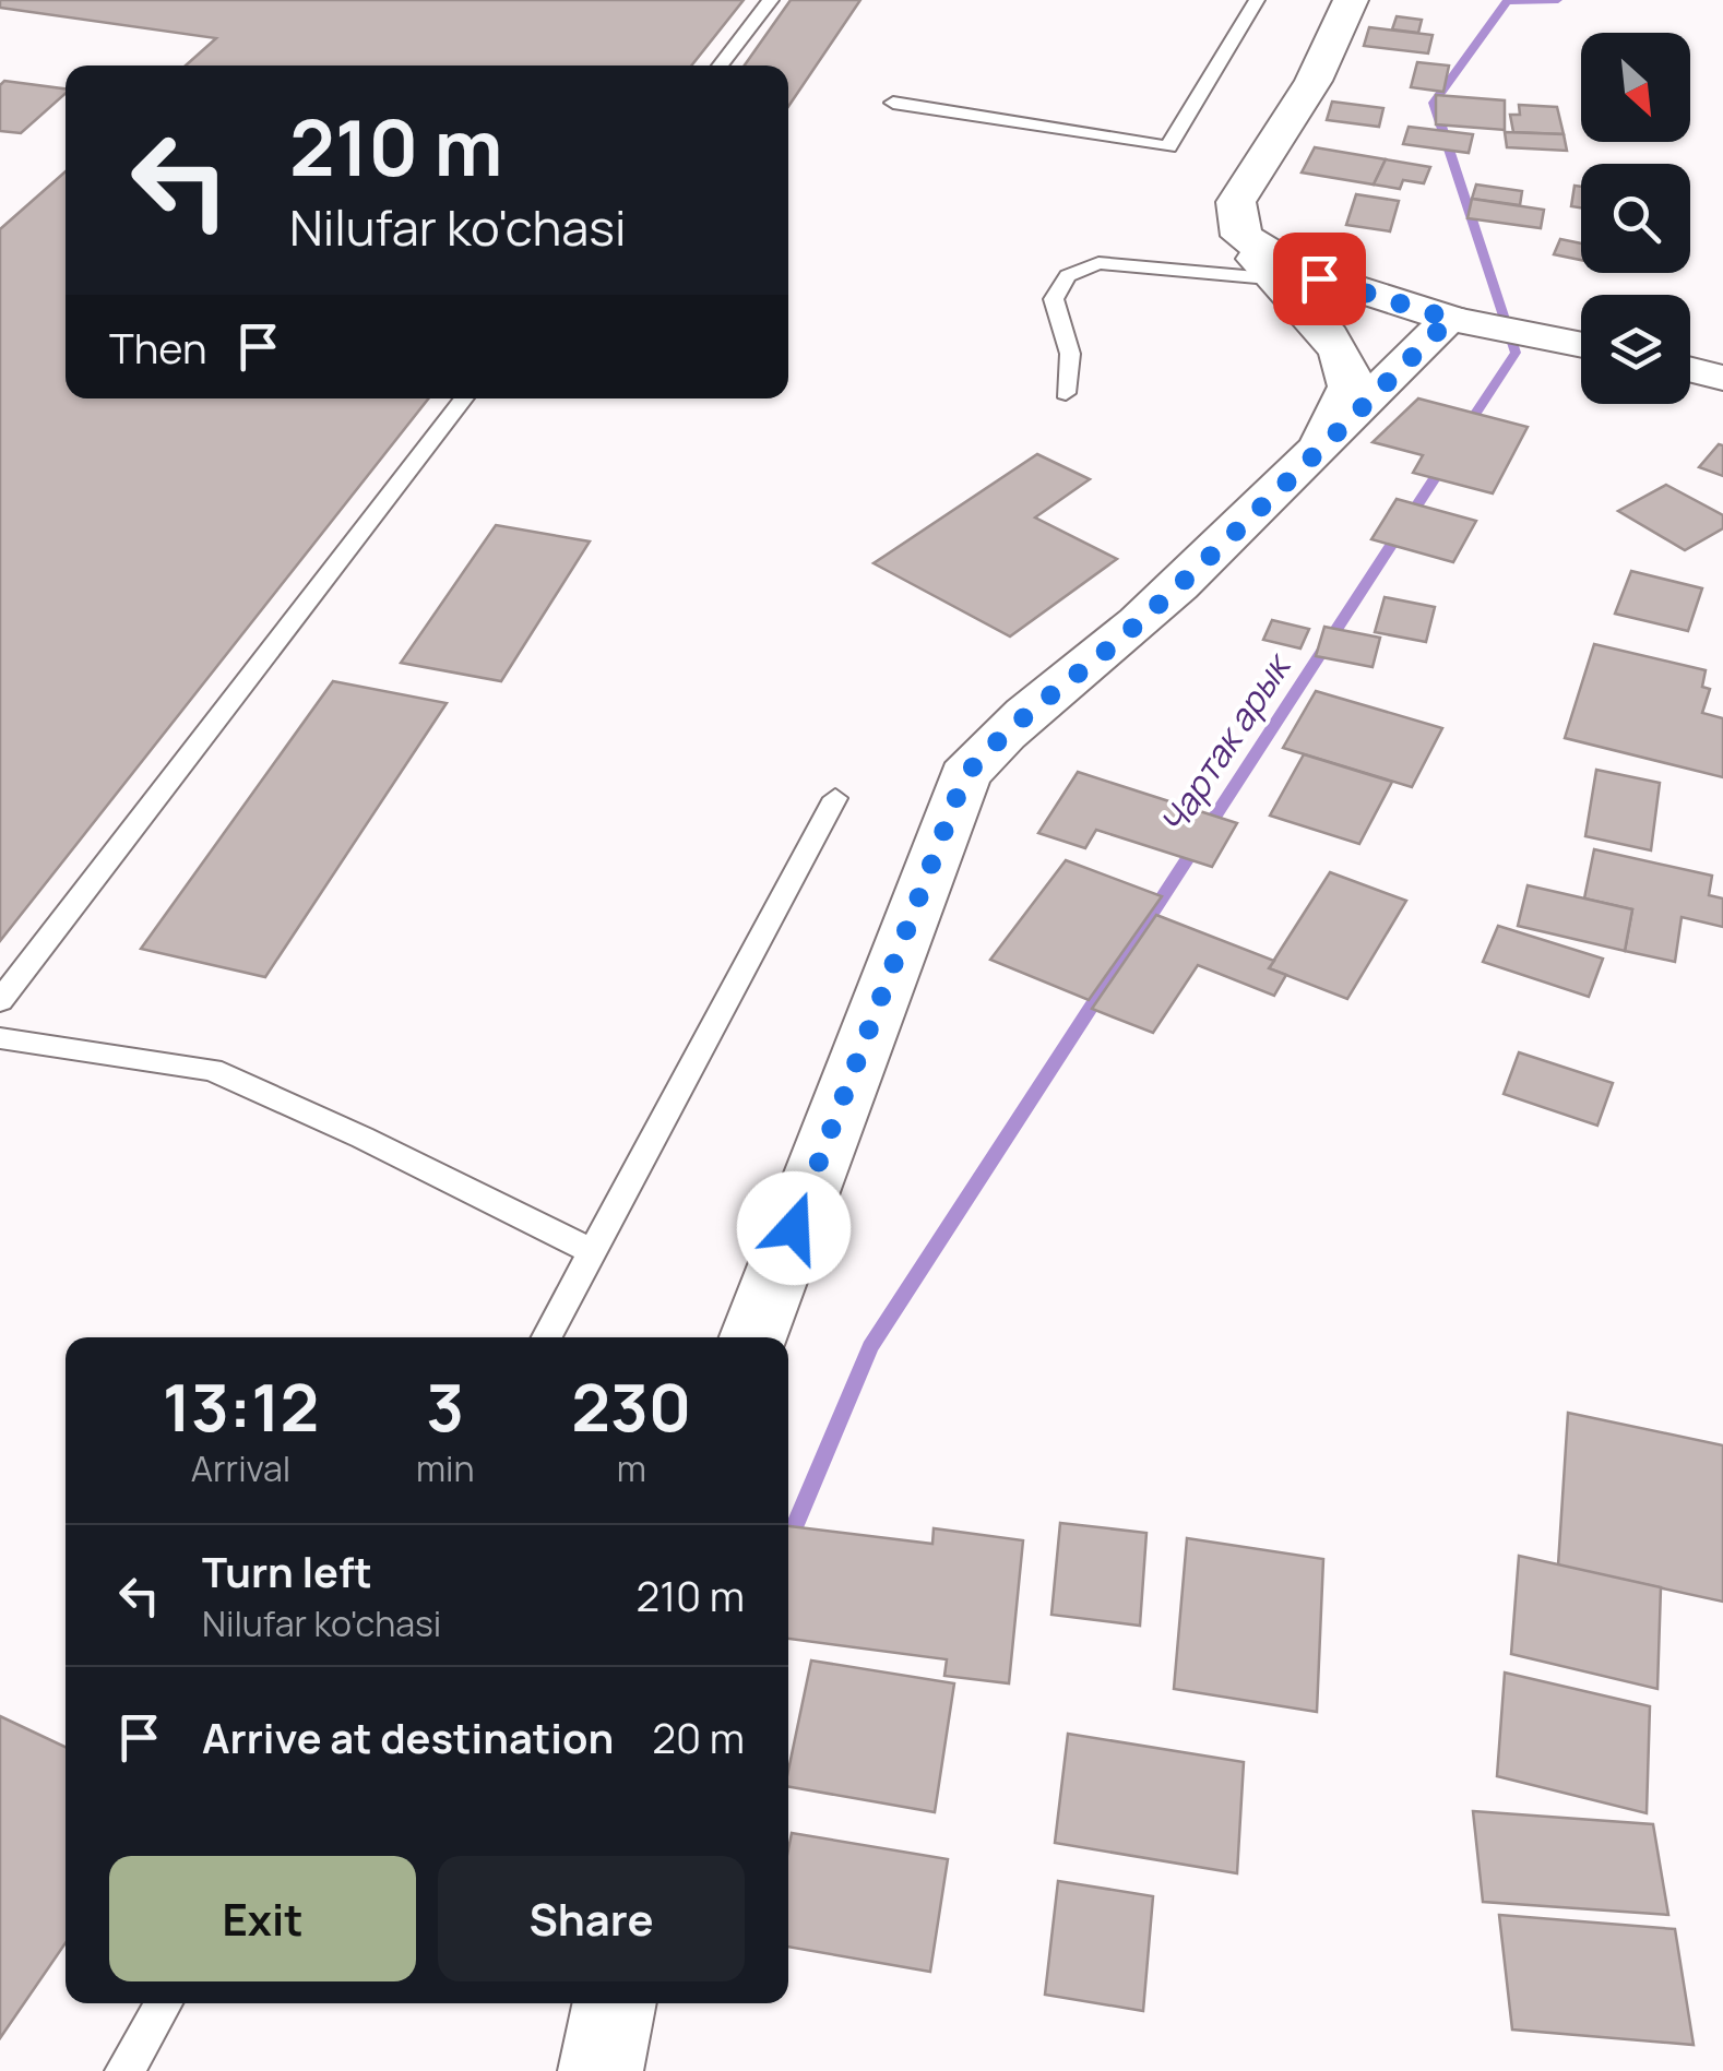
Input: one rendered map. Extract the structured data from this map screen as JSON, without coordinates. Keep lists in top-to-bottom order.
{
  "water": ["Чартак арык"],
  "north": "bottom right",
  "page": {
    "turn": ["210 m", "Nilufar ko'chasi"],
    "then": "Then",
    "eta": [
      "13:12",
      "Arrival",
      "3",
      "min",
      "230",
      "m"
    ],
    "list": [
      {
        "name": "Turn left",
        "note": "Nilufar ko'chasi",
        "value": "210 m"
      },
      {
        "name": "Arrive at destination",
        "value": "20 m"
      }
    ],
    "buttons": ["Exit", "Share"]
  }
}
